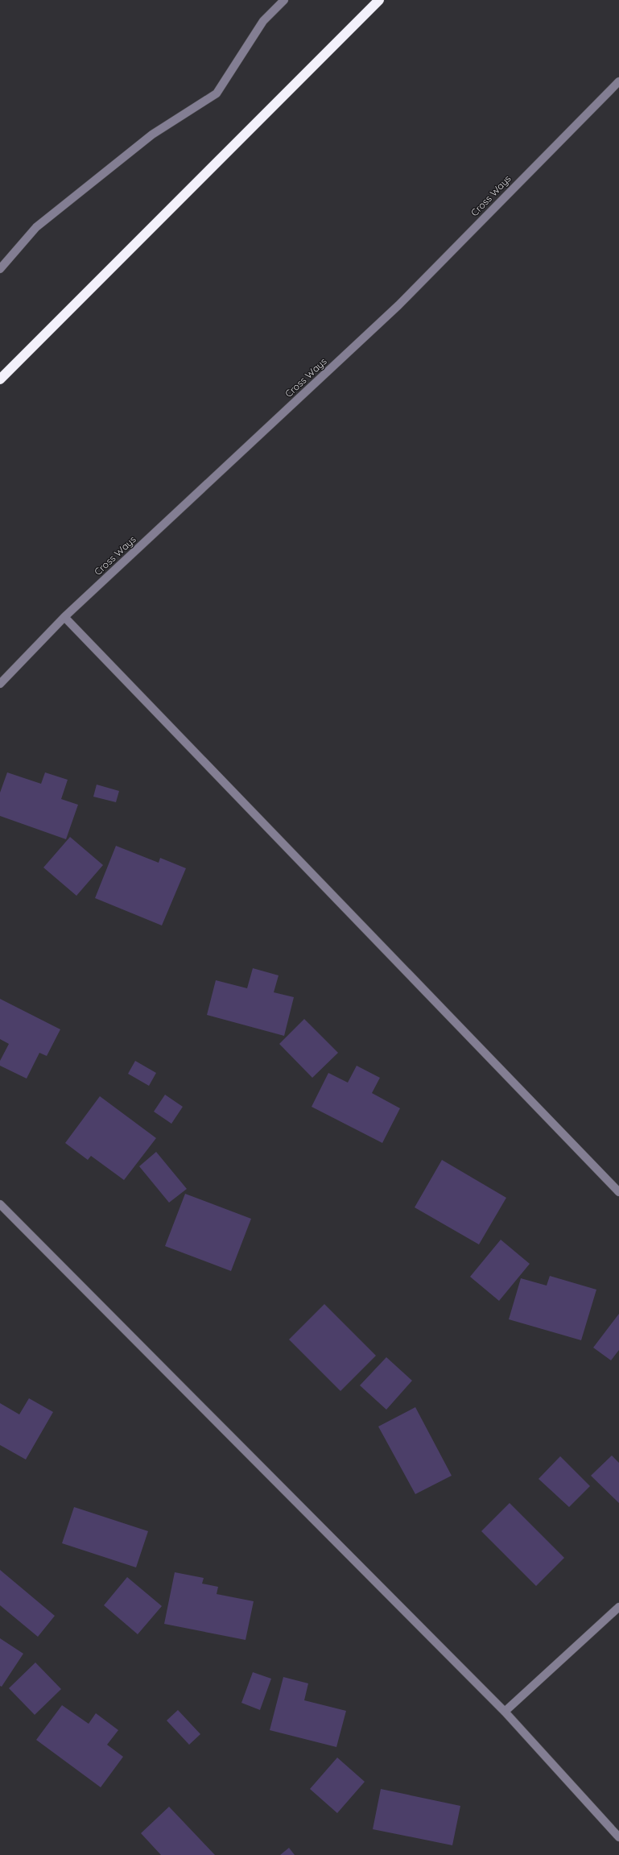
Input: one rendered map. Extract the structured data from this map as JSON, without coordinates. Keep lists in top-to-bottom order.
{
  "streets": {
    "street": ["Cross Ways"]
  }
}
